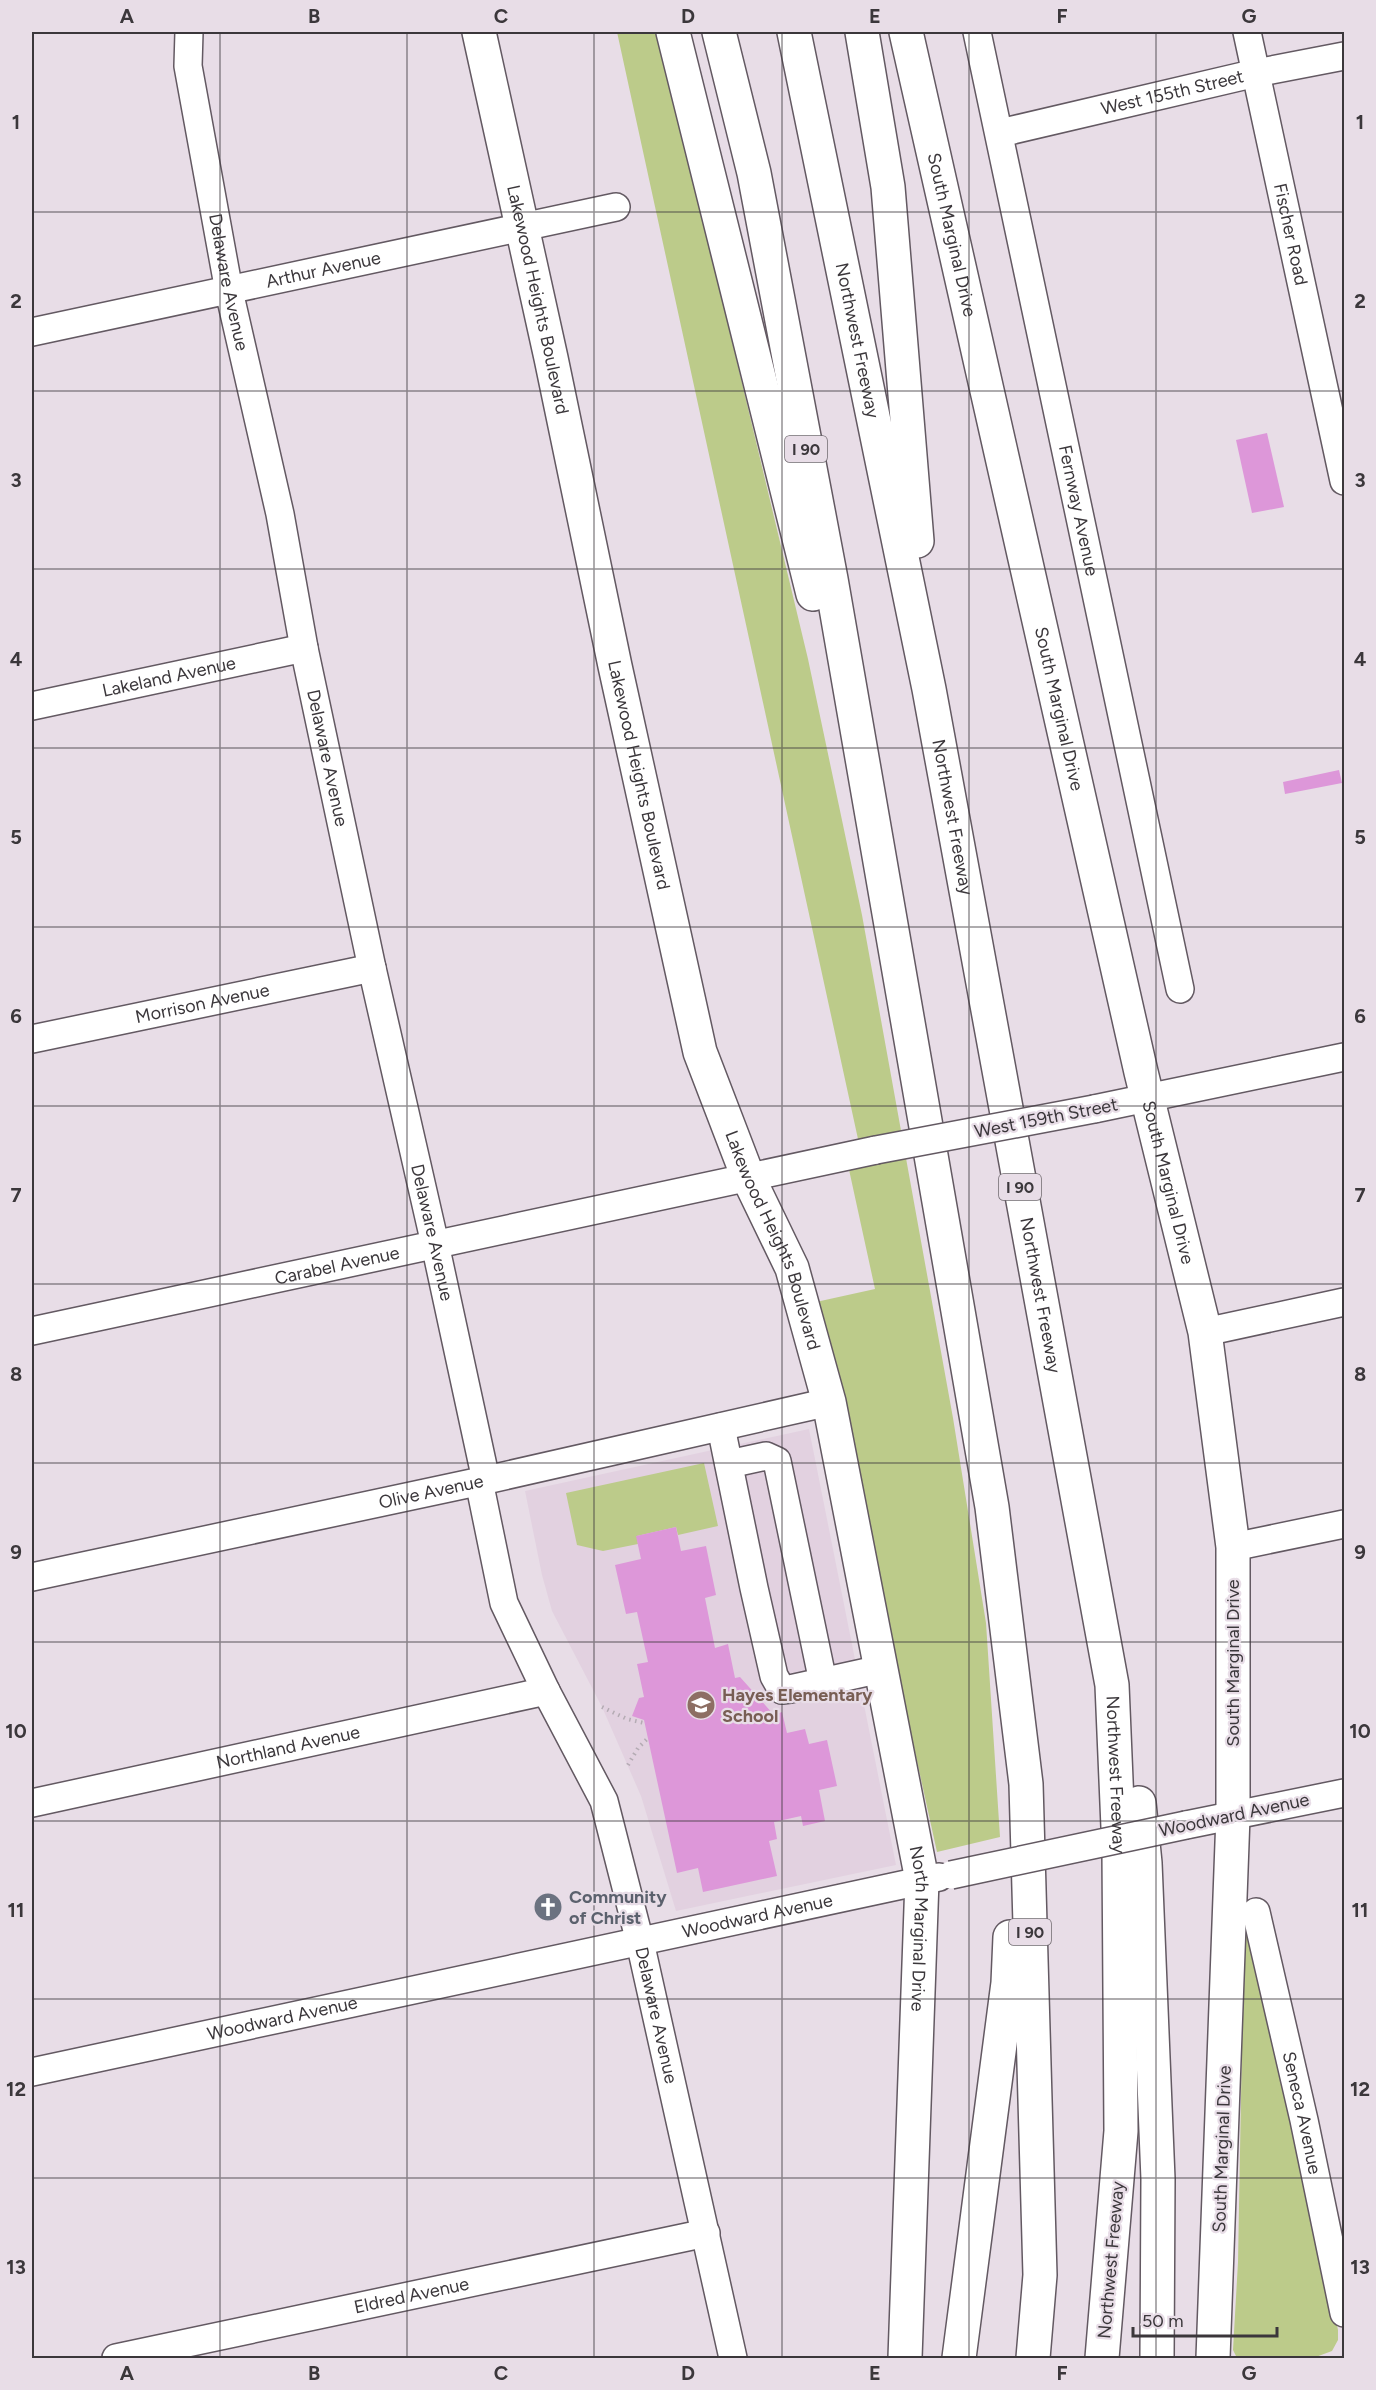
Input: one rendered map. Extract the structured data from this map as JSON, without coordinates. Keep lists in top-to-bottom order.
{
  "streets": {
    "main road": [
      "South Marginal Drive",
      "Lakewood Heights Boulevard",
      "Northwest Freeway",
      "I 90",
      "North Marginal Drive"
    ],
    "street": [
      "West 155th Street",
      "Fischer Road",
      "Arthur Avenue",
      "Delaware Avenue",
      "Fernway Avenue",
      "Lakeland Avenue",
      "Morrison Avenue",
      "West 159th Street",
      "Carabel Avenue",
      "Olive Avenue",
      "Northland Avenue",
      "Woodward Avenue",
      "Seneca Avenue",
      "Eldred Avenue"
    ]
  },
  "crossings": [
    ["West 155th Street", "Fischer Road"],
    ["West 155th Street", "Fernway Avenue"],
    ["South Marginal Drive", "West 159th Street"],
    ["South Marginal Drive", "Woodward Avenue"],
    ["Arthur Avenue", "Delaware Avenue"],
    ["Arthur Avenue", "Lakewood Heights Boulevard"],
    ["Delaware Avenue", "Lakeland Avenue"],
    ["Delaware Avenue", "Morrison Avenue"],
    ["Delaware Avenue", "Carabel Avenue"],
    ["Delaware Avenue", "Olive Avenue"],
    ["Delaware Avenue", "Northland Avenue"],
    ["Delaware Avenue", "Woodward Avenue"],
    ["Delaware Avenue", "Eldred Avenue"],
    ["Lakewood Heights Boulevard", "West 159th Street"],
    ["Lakewood Heights Boulevard", "Carabel Avenue"],
    ["Lakewood Heights Boulevard", "Olive Avenue"],
    ["Lakewood Heights Boulevard", "North Marginal Drive"],
    ["West 159th Street", "Carabel Avenue"],
    ["Woodward Avenue", "North Marginal Drive"]
  ],
  "places": {
    "school or university": ["Hayes Elementary School"],
    "church": ["Community of Christ"]
  },
  "scale_bar": "50 m",
  "grid": {
    "columns": [
      "A",
      "B",
      "C",
      "D",
      "E",
      "F",
      "G"
    ],
    "rows": [
      "1",
      "2",
      "3",
      "4",
      "5",
      "6",
      "7",
      "8",
      "9",
      "10",
      "11",
      "12",
      "13"
    ]
  }
}
